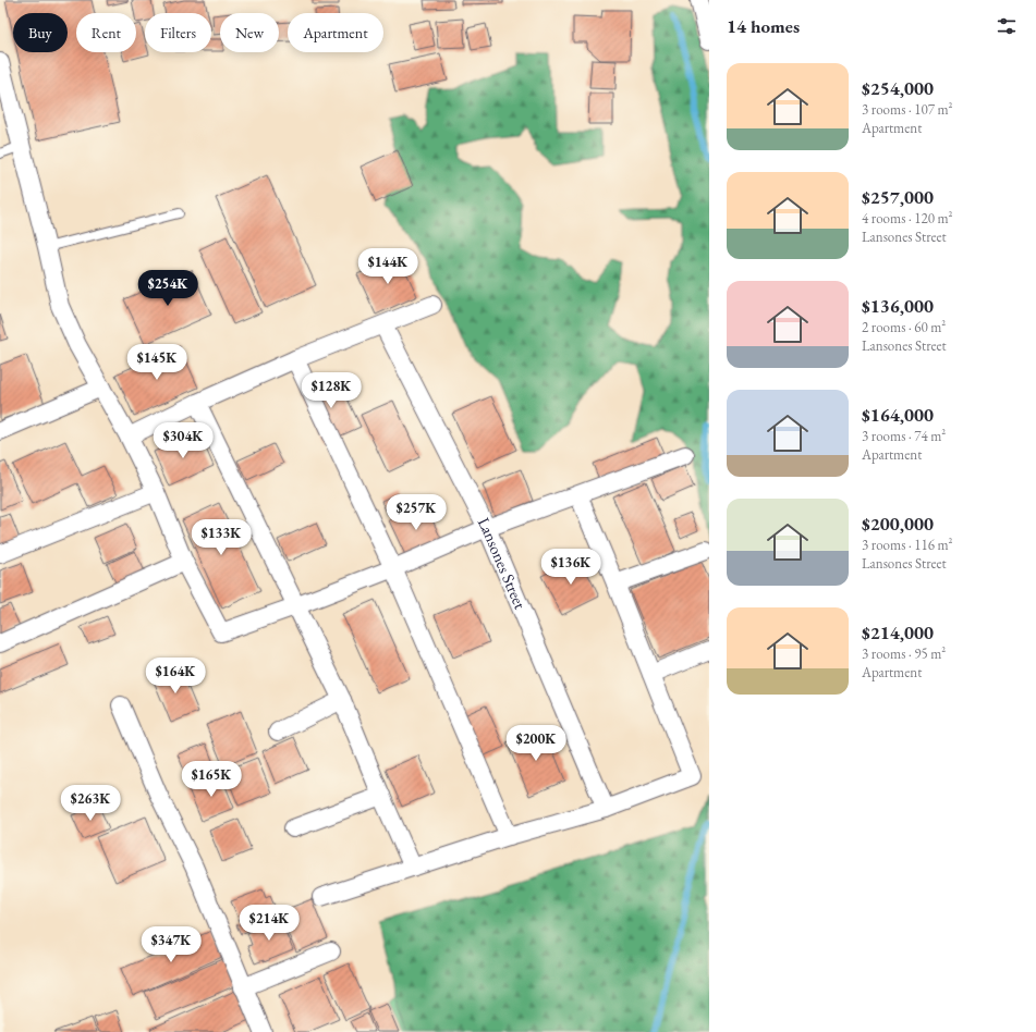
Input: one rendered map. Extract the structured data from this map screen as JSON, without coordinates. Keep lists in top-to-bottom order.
{
  "streets": {
    "street": ["Lansones Street"]
  },
  "page": {
    "heading": "14 homes",
    "chip": [
      "Buy",
      "Rent",
      "Filters",
      "New",
      "Apartment"
    ],
    "list": [
      {
        "name": "$254,000",
        "note": "3 rooms · 107 m² · Apartment"
      },
      {
        "name": "$257,000",
        "note": "4 rooms · 120 m² · Lansones Street"
      },
      {
        "name": "$136,000",
        "note": "2 rooms · 60 m² · Lansones Street"
      },
      {
        "name": "$164,000",
        "note": "3 rooms · 74 m² · Apartment"
      },
      {
        "name": "$200,000",
        "note": "3 rooms · 116 m² · Lansones Street"
      },
      {
        "name": "$214,000",
        "note": "3 rooms · 95 m² · Apartment"
      }
    ],
    "price": [
      "$144K",
      "$254K",
      "$145K",
      "$128K",
      "$304K",
      "$257K",
      "$133K",
      "$136K",
      "$164K",
      "$200K",
      "$165K",
      "$263K",
      "$214K",
      "$347K"
    ]
  }
}
